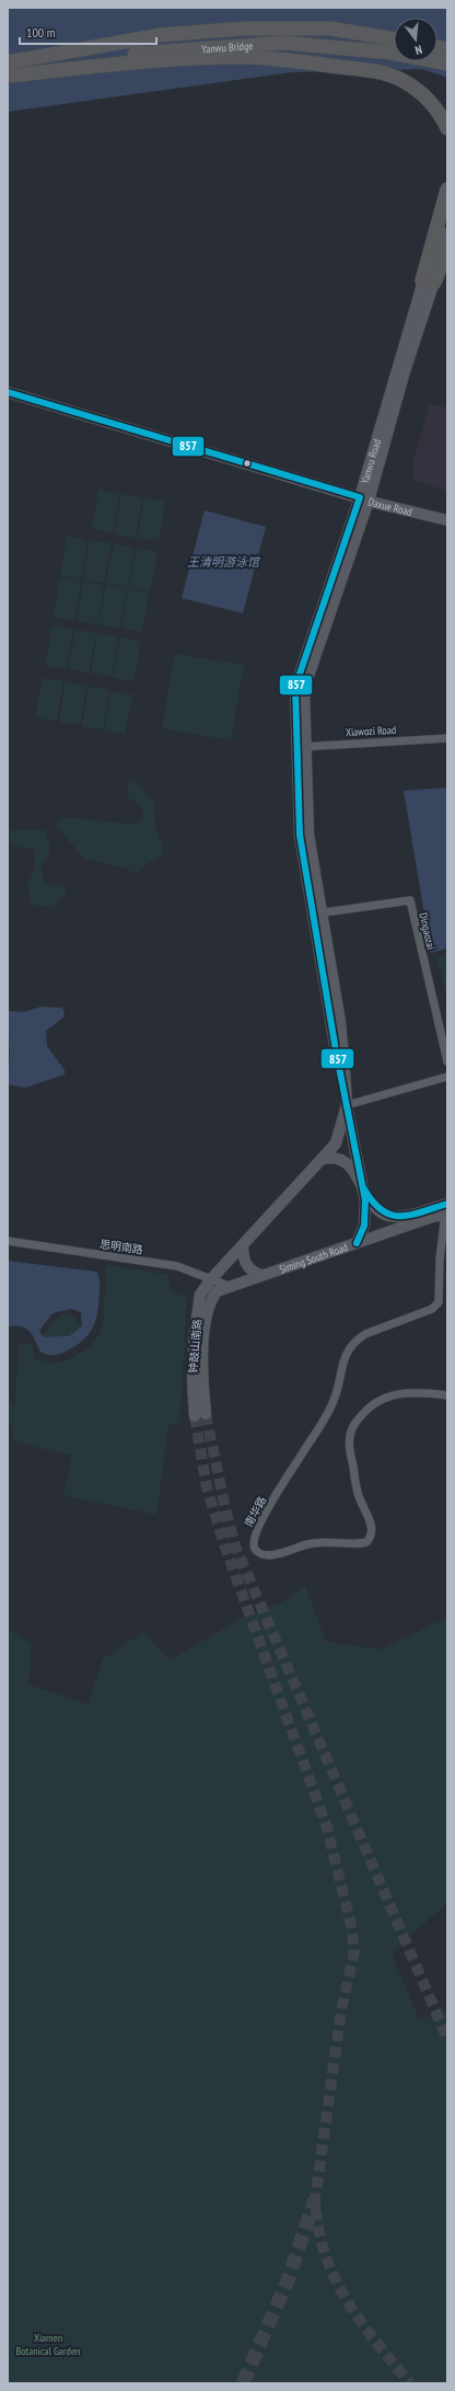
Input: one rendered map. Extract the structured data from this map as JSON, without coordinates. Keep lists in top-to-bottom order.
{
  "streets": {
    "highway": ["Yanwu Bridge"],
    "main road": [
      "Yanwu Road",
      "Daxue Road",
      "Siming South Road",
      "钟鼓山南路"
    ],
    "street": [
      "Xiawozi Road",
      "Dingaozai",
      "思明南路",
      "南华路"
    ]
  },
  "crossings": [
    ["Yanwu Road", "Daxue Road"],
    ["Yanwu Road", "Xiawozi Road"],
    ["Yanwu Road", "Dingaozai"],
    ["Yanwu Road", "Siming South Road"],
    ["Yanwu Road", "钟鼓山南路"],
    ["思明南路", "Siming South Road"],
    ["思明南路", "钟鼓山南路"],
    ["Siming South Road", "钟鼓山南路"],
    ["Siming South Road", "南华路"]
  ],
  "water": ["王清明游泳馆"],
  "parks": ["Xiamen Botanical Garden"],
  "lines": ["transit line 857"],
  "scale_bar": "100 m",
  "north": "bottom"
}
